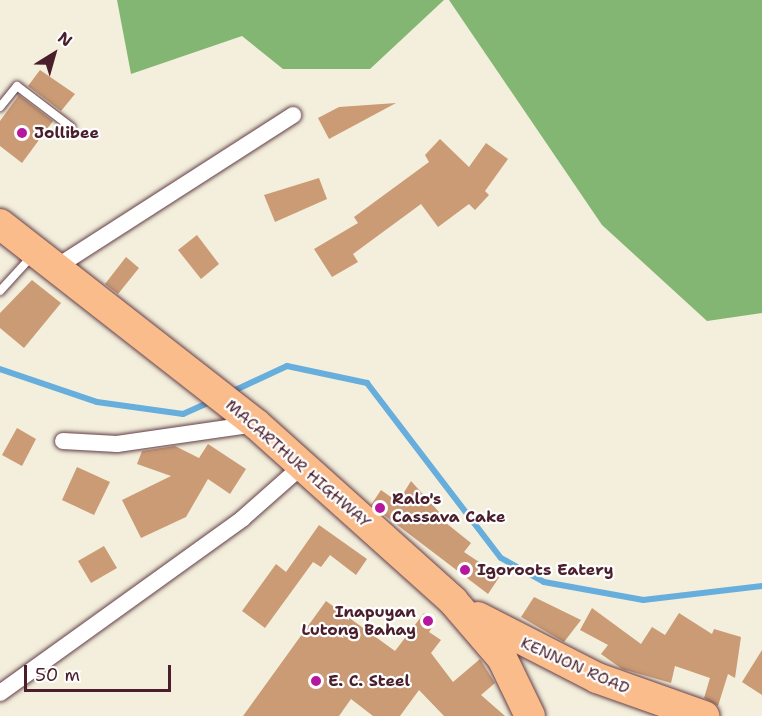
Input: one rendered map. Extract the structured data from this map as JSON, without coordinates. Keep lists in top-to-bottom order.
{
  "streets": {
    "highway": ["MACARTHUR HIGHWAY", "KENNON ROAD"]
  },
  "crossings": [
    ["MACARTHUR HIGHWAY", "KENNON ROAD"]
  ],
  "places": [
    "Jollibee",
    "Ralo's Cassava Cake",
    "Igoroots Eatery",
    "Inapuyan Lutong Bahay",
    "E. C. Steel"
  ],
  "scale_bar": "50 m",
  "north": "top right"
}
